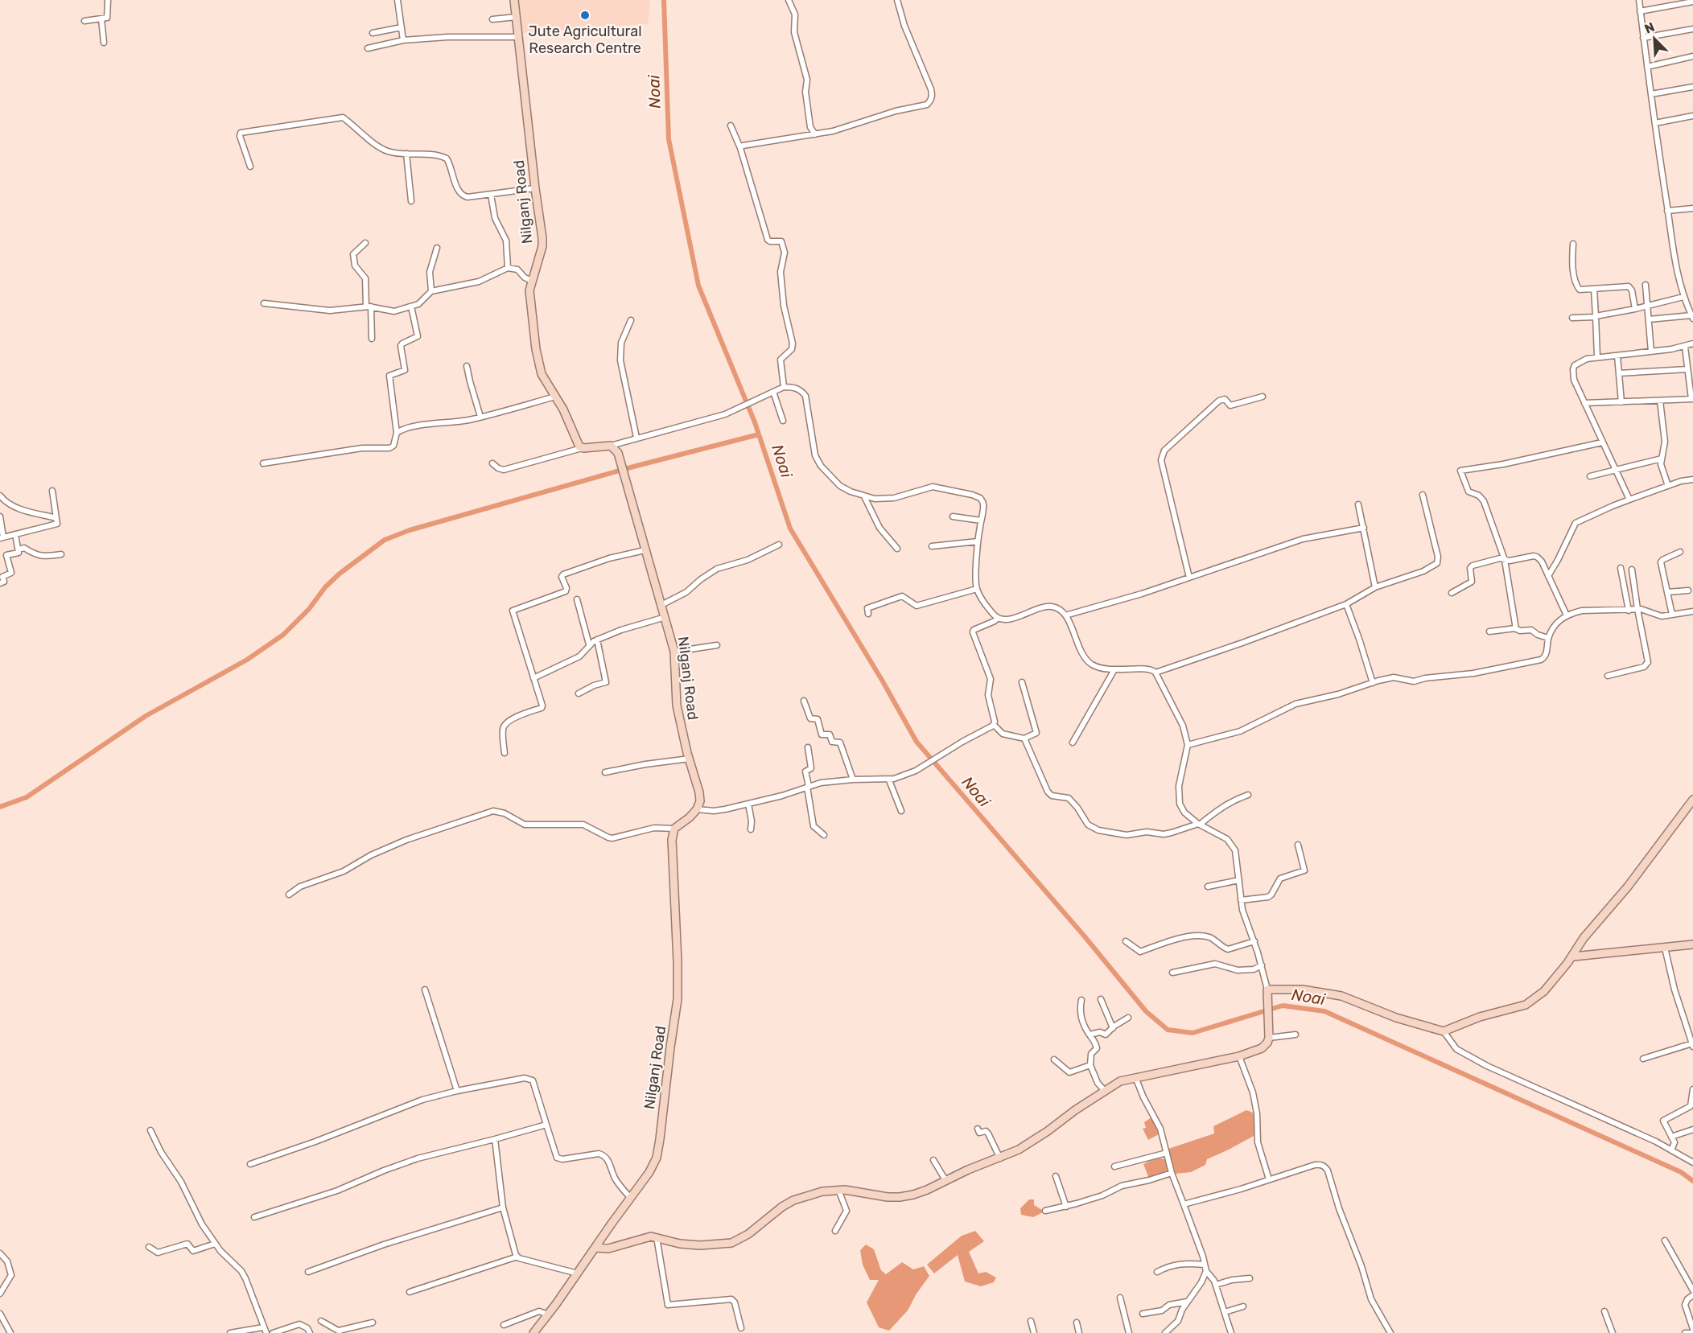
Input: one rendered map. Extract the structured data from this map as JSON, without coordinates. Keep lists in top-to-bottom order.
{
  "streets": {
    "street": ["Nilganj Road"]
  },
  "water": ["Noai"],
  "places": ["Jute Agricultural Research Centre"],
  "north": "top left"
}
